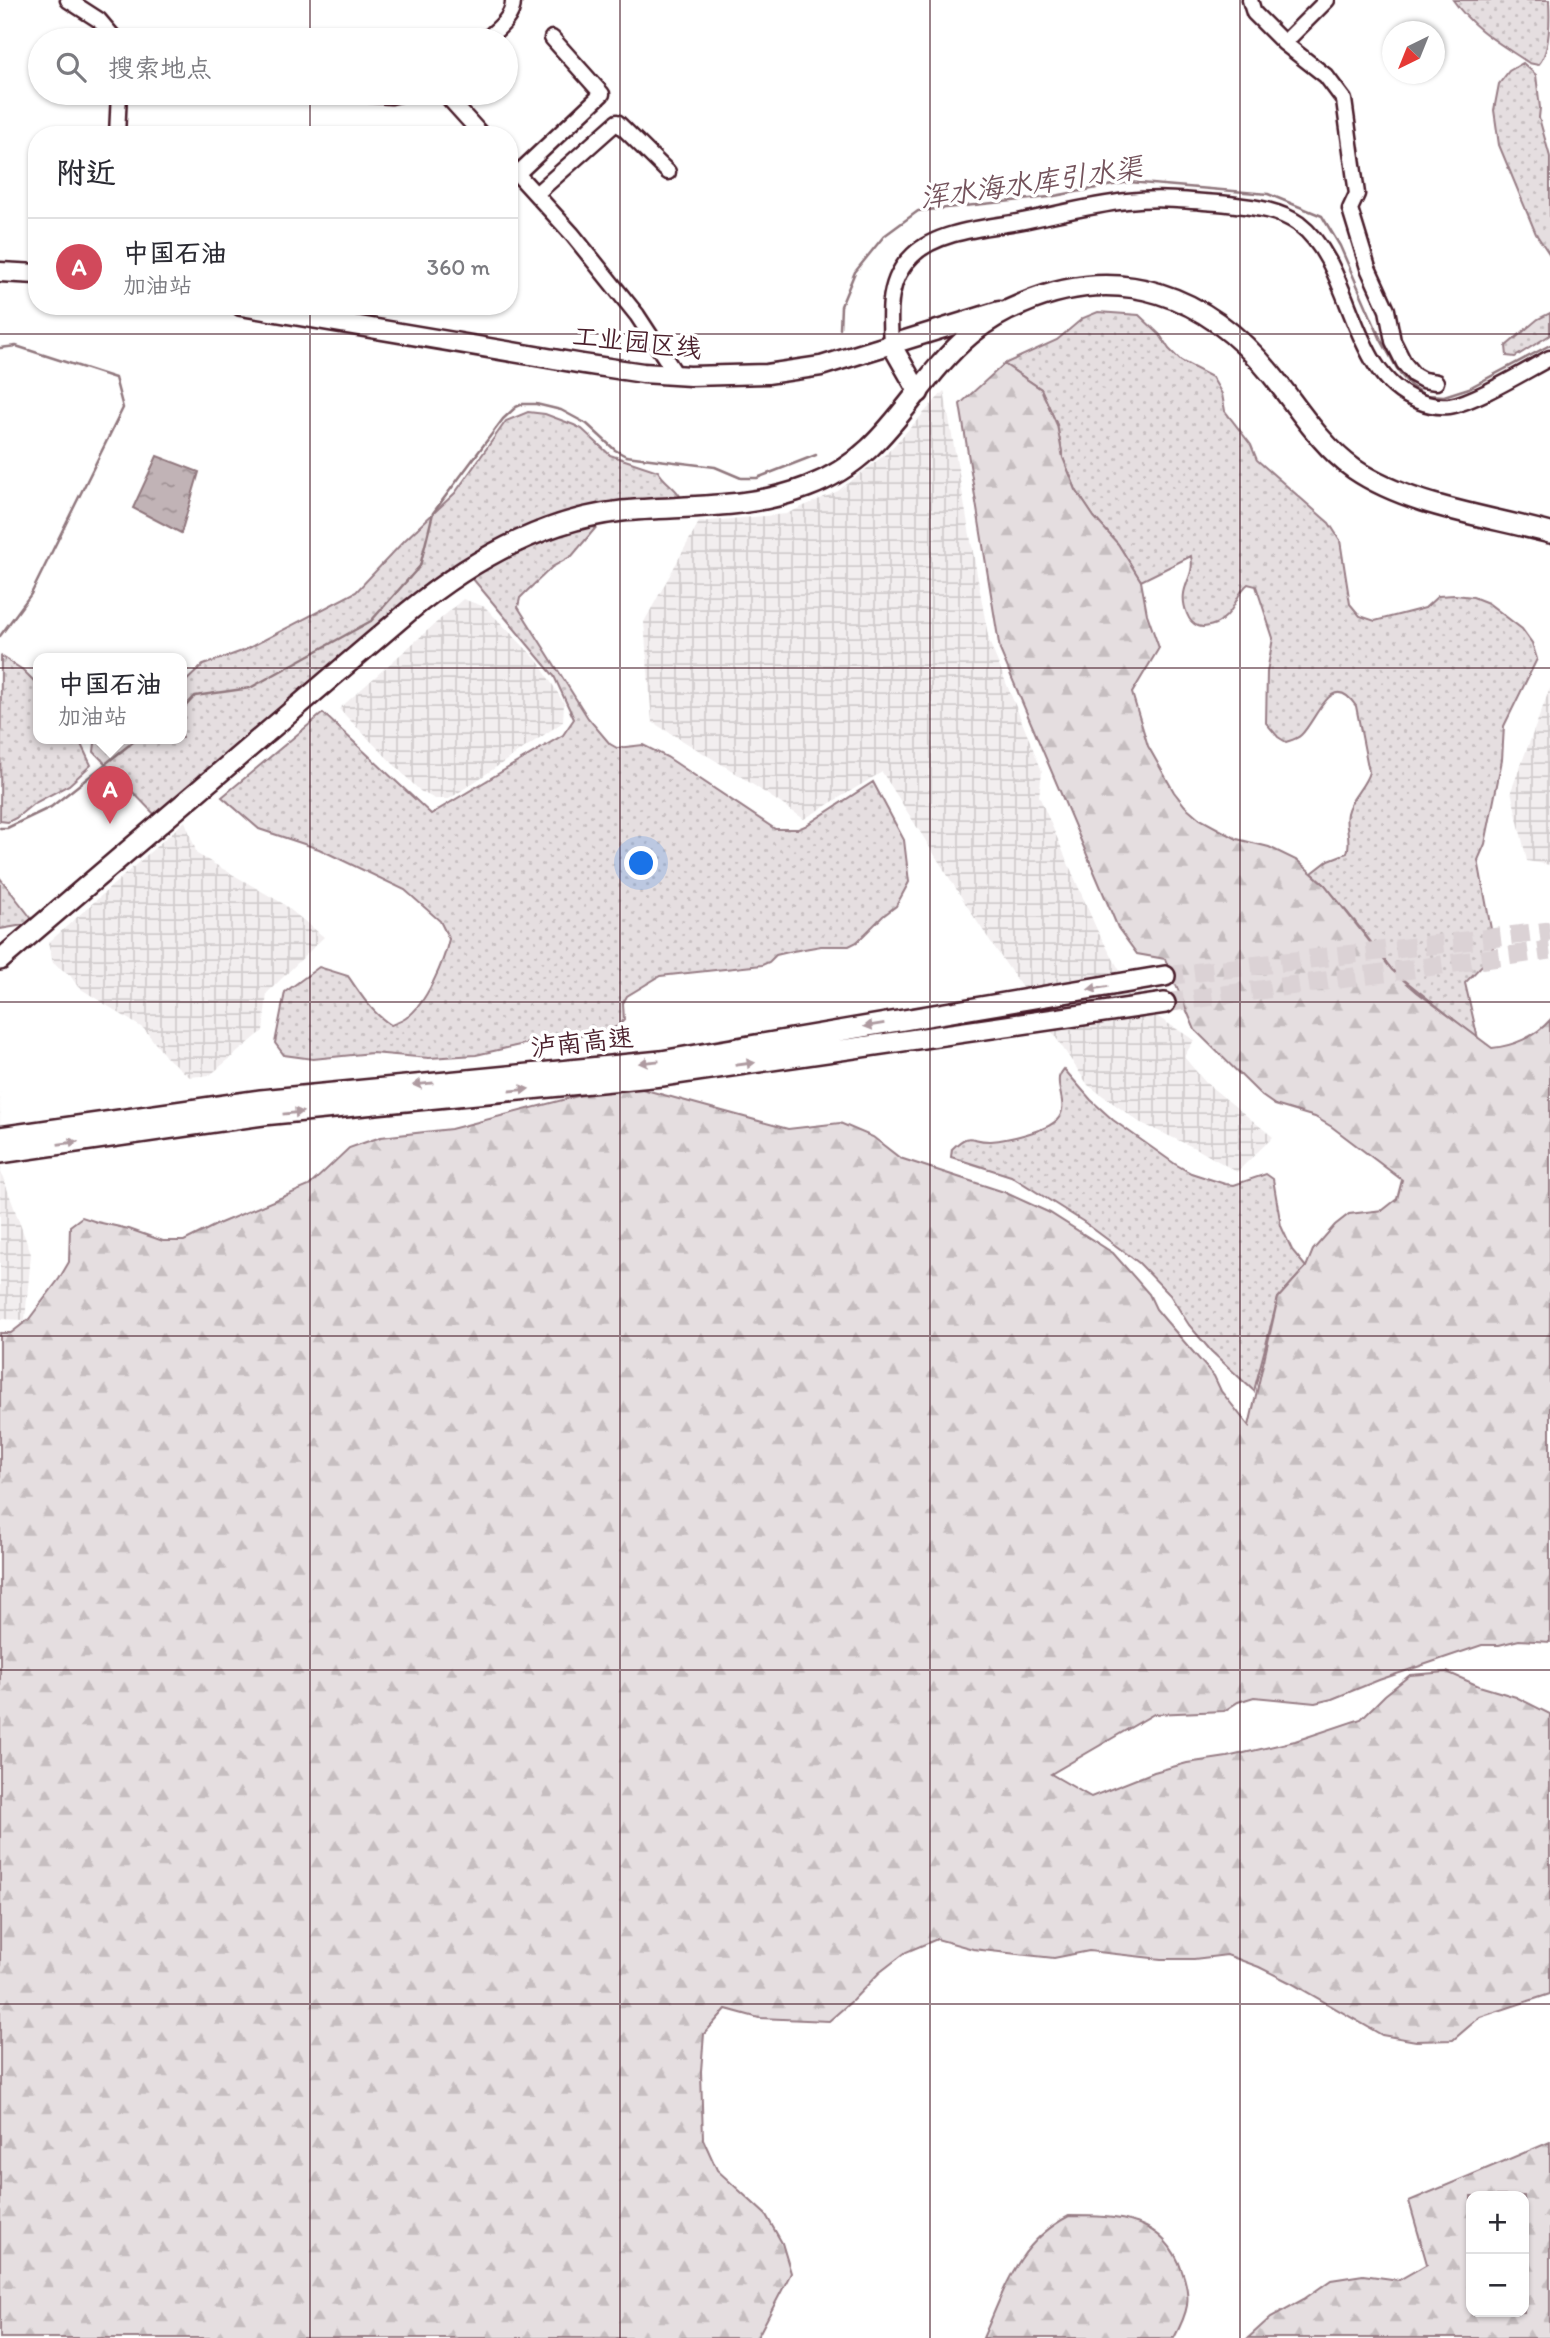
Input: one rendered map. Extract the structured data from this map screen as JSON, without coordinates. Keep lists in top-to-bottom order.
{
  "streets": {
    "highway": ["泸南高速"],
    "main road": ["工业园区线"]
  },
  "water": ["浑水海水库引水渠"],
  "north": "bottom left",
  "page": {
    "search": "搜索地点",
    "heading": "附近",
    "list": [
      {
        "mark": "A",
        "name": "中国石油",
        "note": "加油站",
        "value": "360 m"
      }
    ],
    "popup": ["中国石油", "加油站"],
    "pins": "A",
    "map_buttons": ["+", "−"]
  }
}
